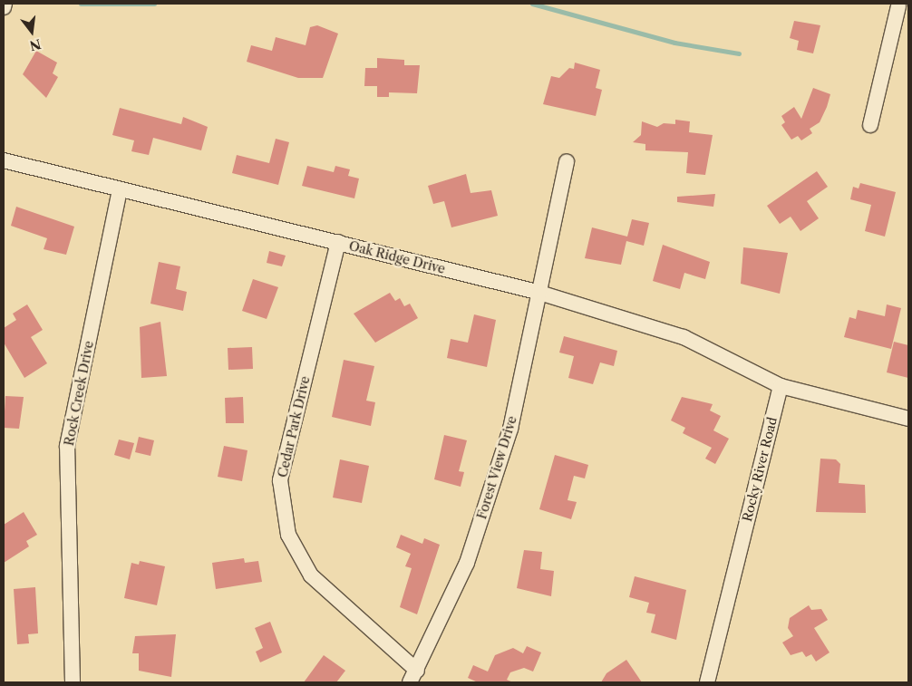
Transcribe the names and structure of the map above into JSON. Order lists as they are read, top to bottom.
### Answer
{
  "streets": {
    "street": [
      "Oak Ridge Drive",
      "Rock Creek Drive",
      "Cedar Park Drive",
      "Forest View Drive",
      "Rocky River Road"
    ]
  },
  "crossings": [
    ["Oak Ridge Drive", "Rock Creek Drive"],
    ["Oak Ridge Drive", "Cedar Park Drive"],
    ["Oak Ridge Drive", "Forest View Drive"],
    ["Oak Ridge Drive", "Rocky River Road"],
    ["Cedar Park Drive", "Forest View Drive"]
  ],
  "north": "bottom"
}
